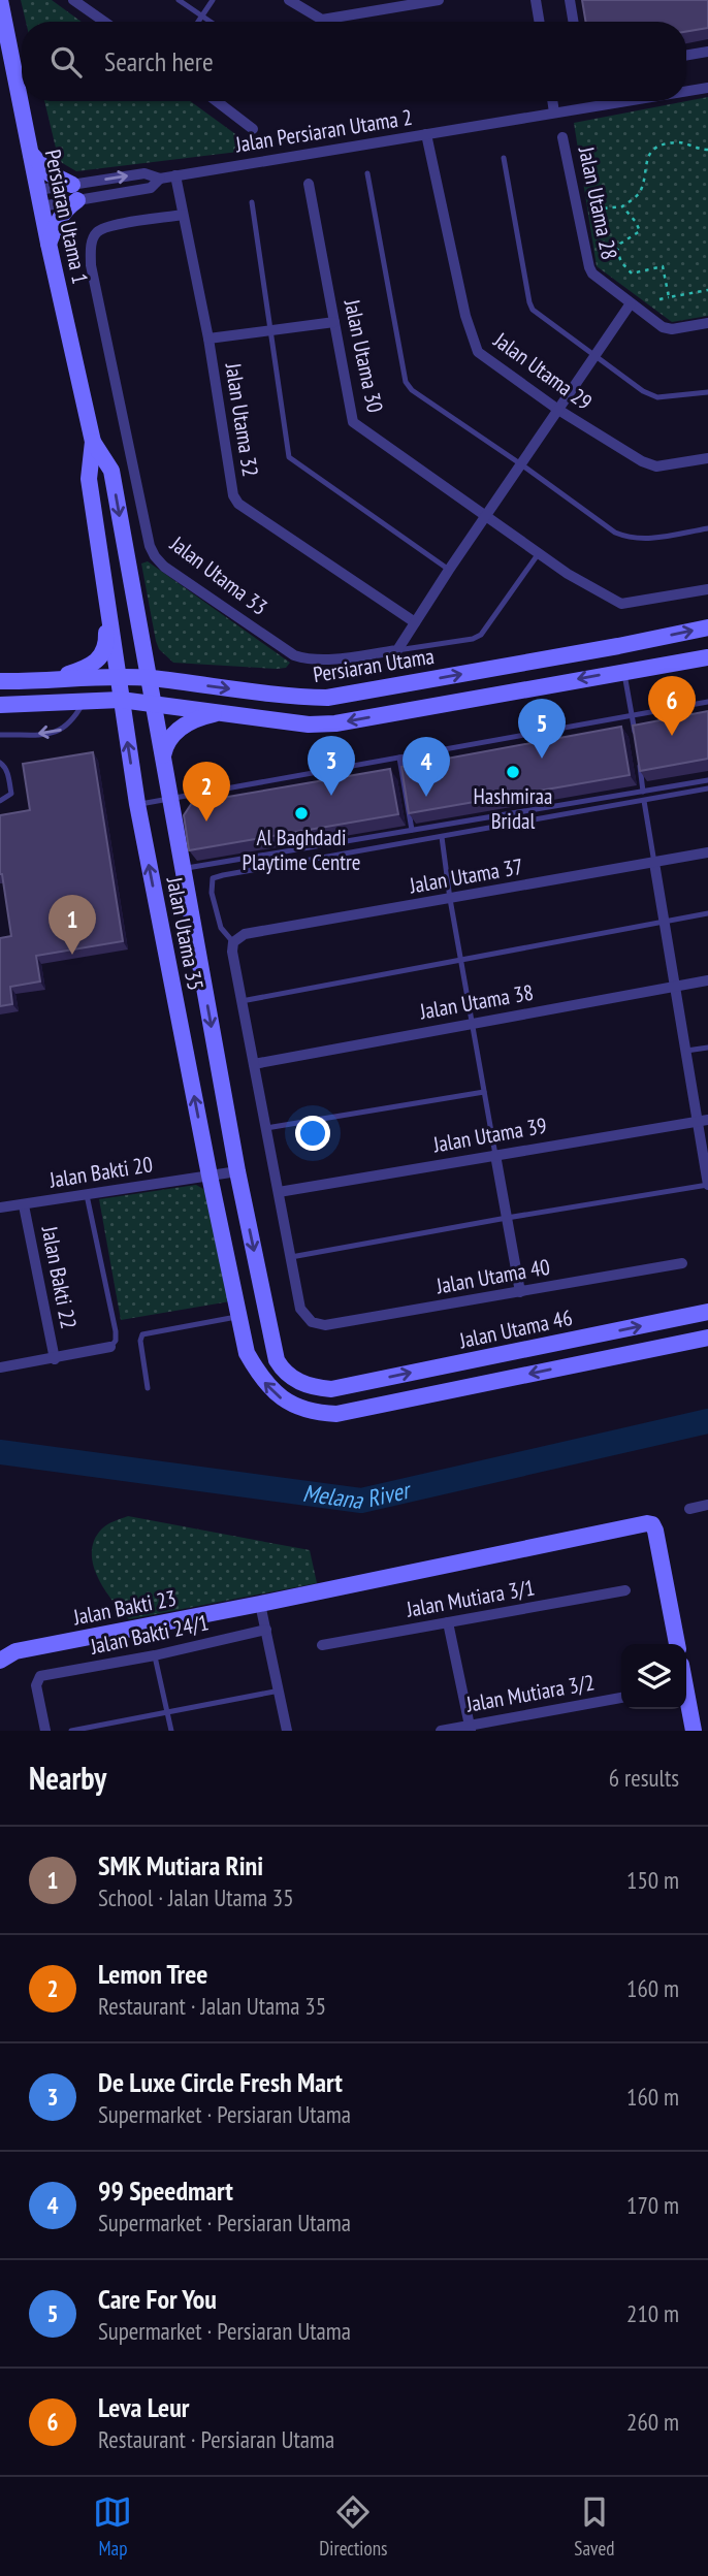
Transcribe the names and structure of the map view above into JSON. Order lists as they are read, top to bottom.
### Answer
{
  "streets": {
    "street": [
      "Jalan Persiaran Utama 2",
      "Jalan Utama 28",
      "Persiaran Utama 1",
      "Jalan Utama 30",
      "Jalan Utama 29",
      "Jalan Utama 32",
      "Jalan Utama 33",
      "Persiaran Utama",
      "Jalan Utama 37",
      "Jalan Utama 35",
      "Jalan Utama 38",
      "Jalan Utama 39",
      "Jalan Bakti 20",
      "Jalan Utama 40",
      "Jalan Bakti 22",
      "Jalan Utama 46",
      "Jalan Mutiara 3/1",
      "Jalan Bakti 23",
      "Jalan Bakti 24/1",
      "Jalan Mutiara 3/2"
    ]
  },
  "crossings": [
    ["Jalan Persiaran Utama 2", "Persiaran Utama 1"],
    ["Jalan Persiaran Utama 2", "Jalan Utama 29"],
    ["Jalan Persiaran Utama 2", "Jalan Utama 32"],
    ["Persiaran Utama 1", "Persiaran Utama"],
    ["Persiaran Utama 1", "Jalan Utama 35"],
    ["Jalan Utama 30", "Jalan Utama 33"],
    ["Jalan Utama 32", "Jalan Utama 33"],
    ["Jalan Utama 35", "Jalan Bakti 20"],
    ["Jalan Utama 35", "Jalan Utama 46"],
    ["Jalan Bakti 20", "Jalan Bakti 22"]
  ],
  "one_way": ["Jalan Utama 46"],
  "water": ["Melana River"],
  "places": ["Hashmiraa Bridal", "Al Baghdadi Playtime Centre"],
  "page": {
    "search": "Search here",
    "pins": [
      "6",
      "5",
      "3",
      "4",
      "2",
      "1"
    ],
    "heading": ["Nearby", "6 results"],
    "list": [
      {
        "mark": "1",
        "name": "SMK Mutiara Rini",
        "note": "School · Jalan Utama 35",
        "value": "150 m"
      },
      {
        "mark": "2",
        "name": "Lemon Tree",
        "note": "Restaurant · Jalan Utama 35",
        "value": "160 m"
      },
      {
        "mark": "3",
        "name": "De Luxe Circle Fresh Mart",
        "note": "Supermarket · Persiaran Utama",
        "value": "160 m"
      },
      {
        "mark": "4",
        "name": "99 Speedmart",
        "note": "Supermarket · Persiaran Utama",
        "value": "170 m"
      },
      {
        "mark": "5",
        "name": "Care For You",
        "note": "Supermarket · Persiaran Utama",
        "value": "210 m"
      },
      {
        "mark": "6",
        "name": "Leva Leur",
        "note": "Restaurant · Persiaran Utama",
        "value": "260 m"
      }
    ],
    "nav": ["Map", "Directions", "Saved"]
  }
}
